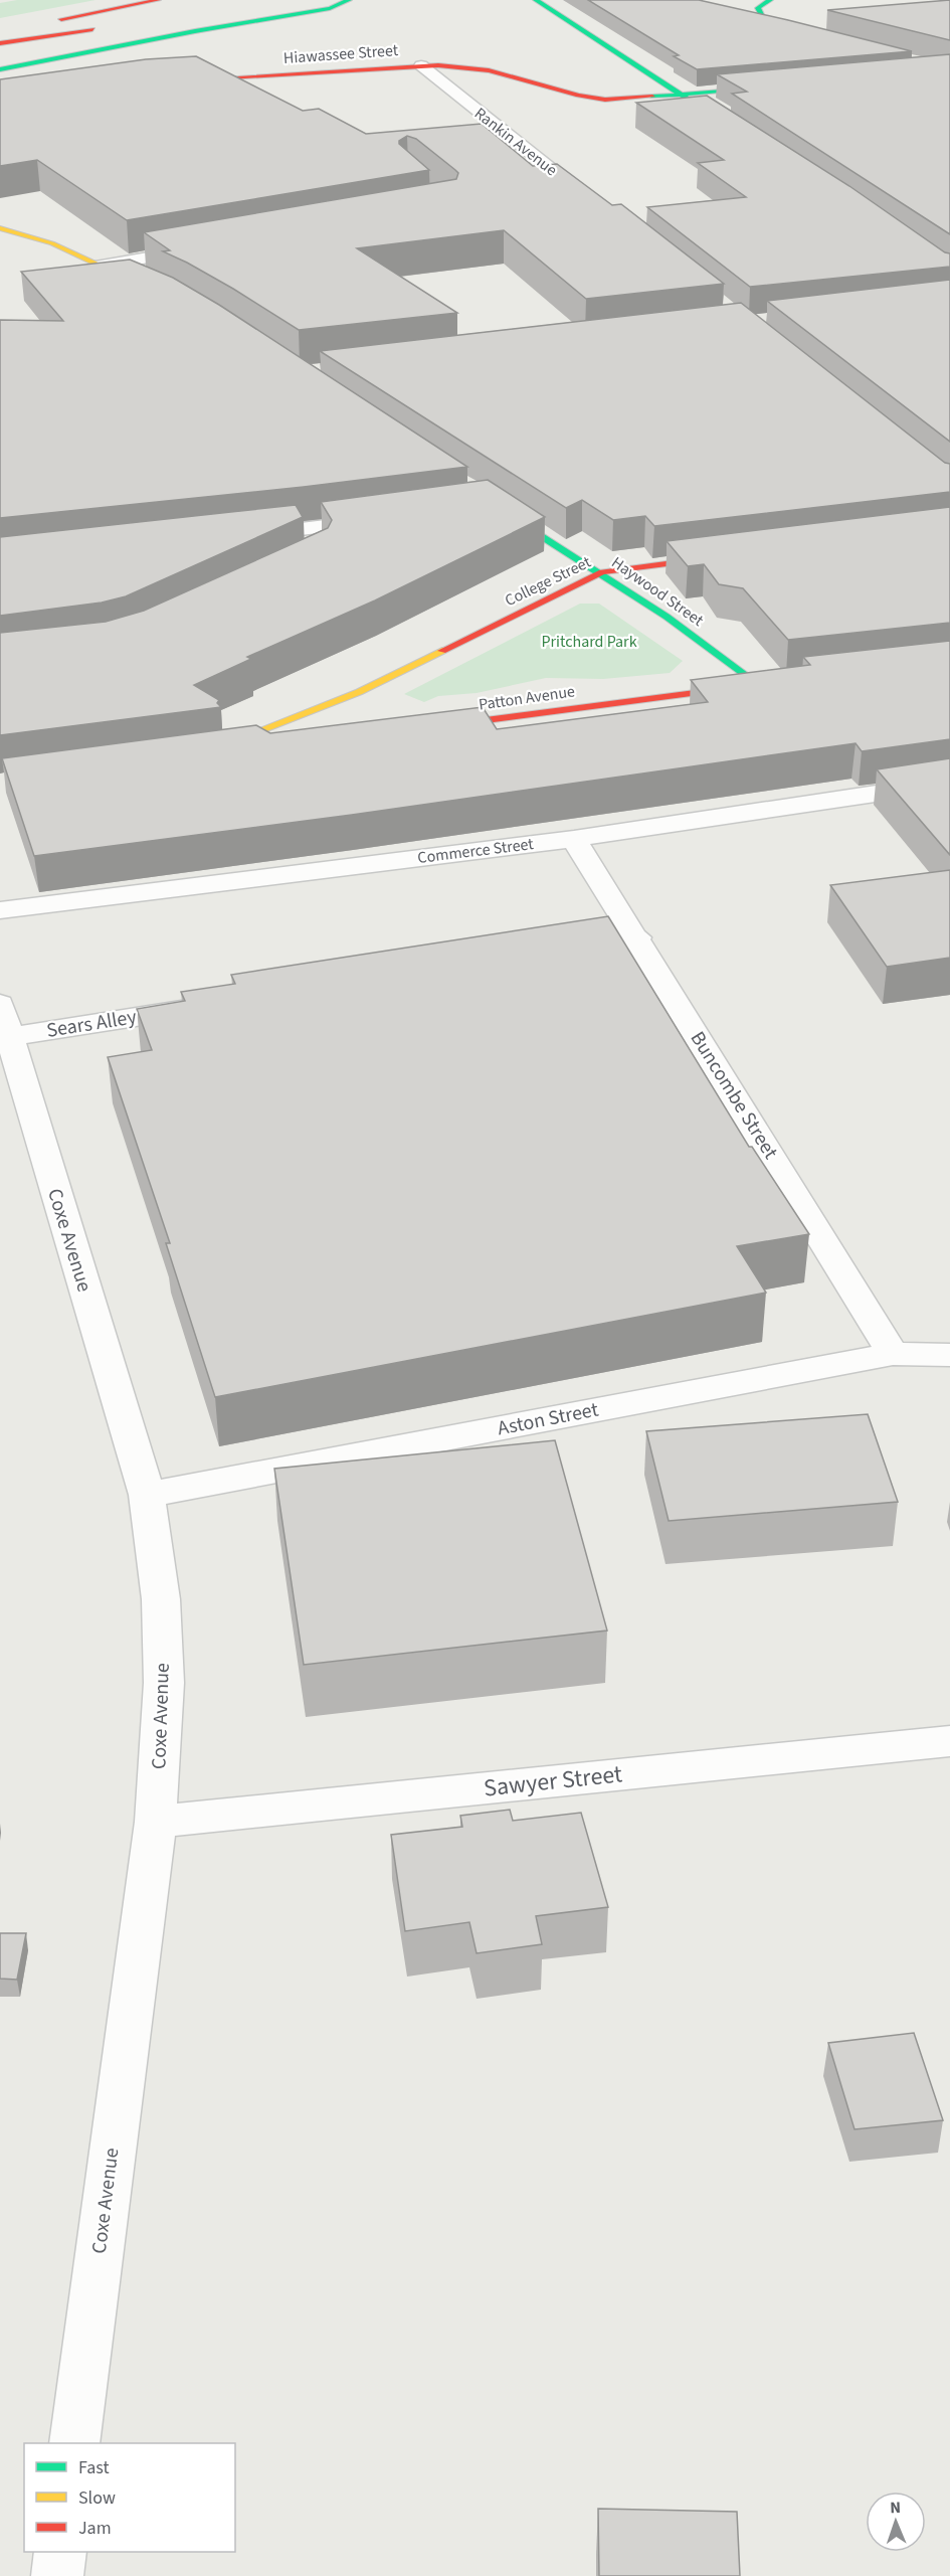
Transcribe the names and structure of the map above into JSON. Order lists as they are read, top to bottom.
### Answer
{
  "streets": {
    "main road": [
      "Hiawassee Street",
      "College Street",
      "Haywood Street",
      "Patton Avenue"
    ],
    "street": [
      "Rankin Avenue",
      "Commerce Street",
      "Sears Alley",
      "Buncombe Street",
      "Coxe Avenue",
      "Aston Street",
      "Sawyer Street"
    ]
  },
  "crossings": [
    ["Hiawassee Street", "Rankin Avenue"],
    ["College Street", "Haywood Street"],
    ["Haywood Street", "Patton Avenue"],
    ["Commerce Street", "Buncombe Street"],
    ["Sears Alley", "Coxe Avenue"],
    ["Buncombe Street", "Aston Street"],
    ["Coxe Avenue", "Aston Street"],
    ["Coxe Avenue", "Sawyer Street"]
  ],
  "parks": ["Pritchard Park"],
  "legend": ["Fast", "Slow", "Jam"],
  "north": "top"
}
